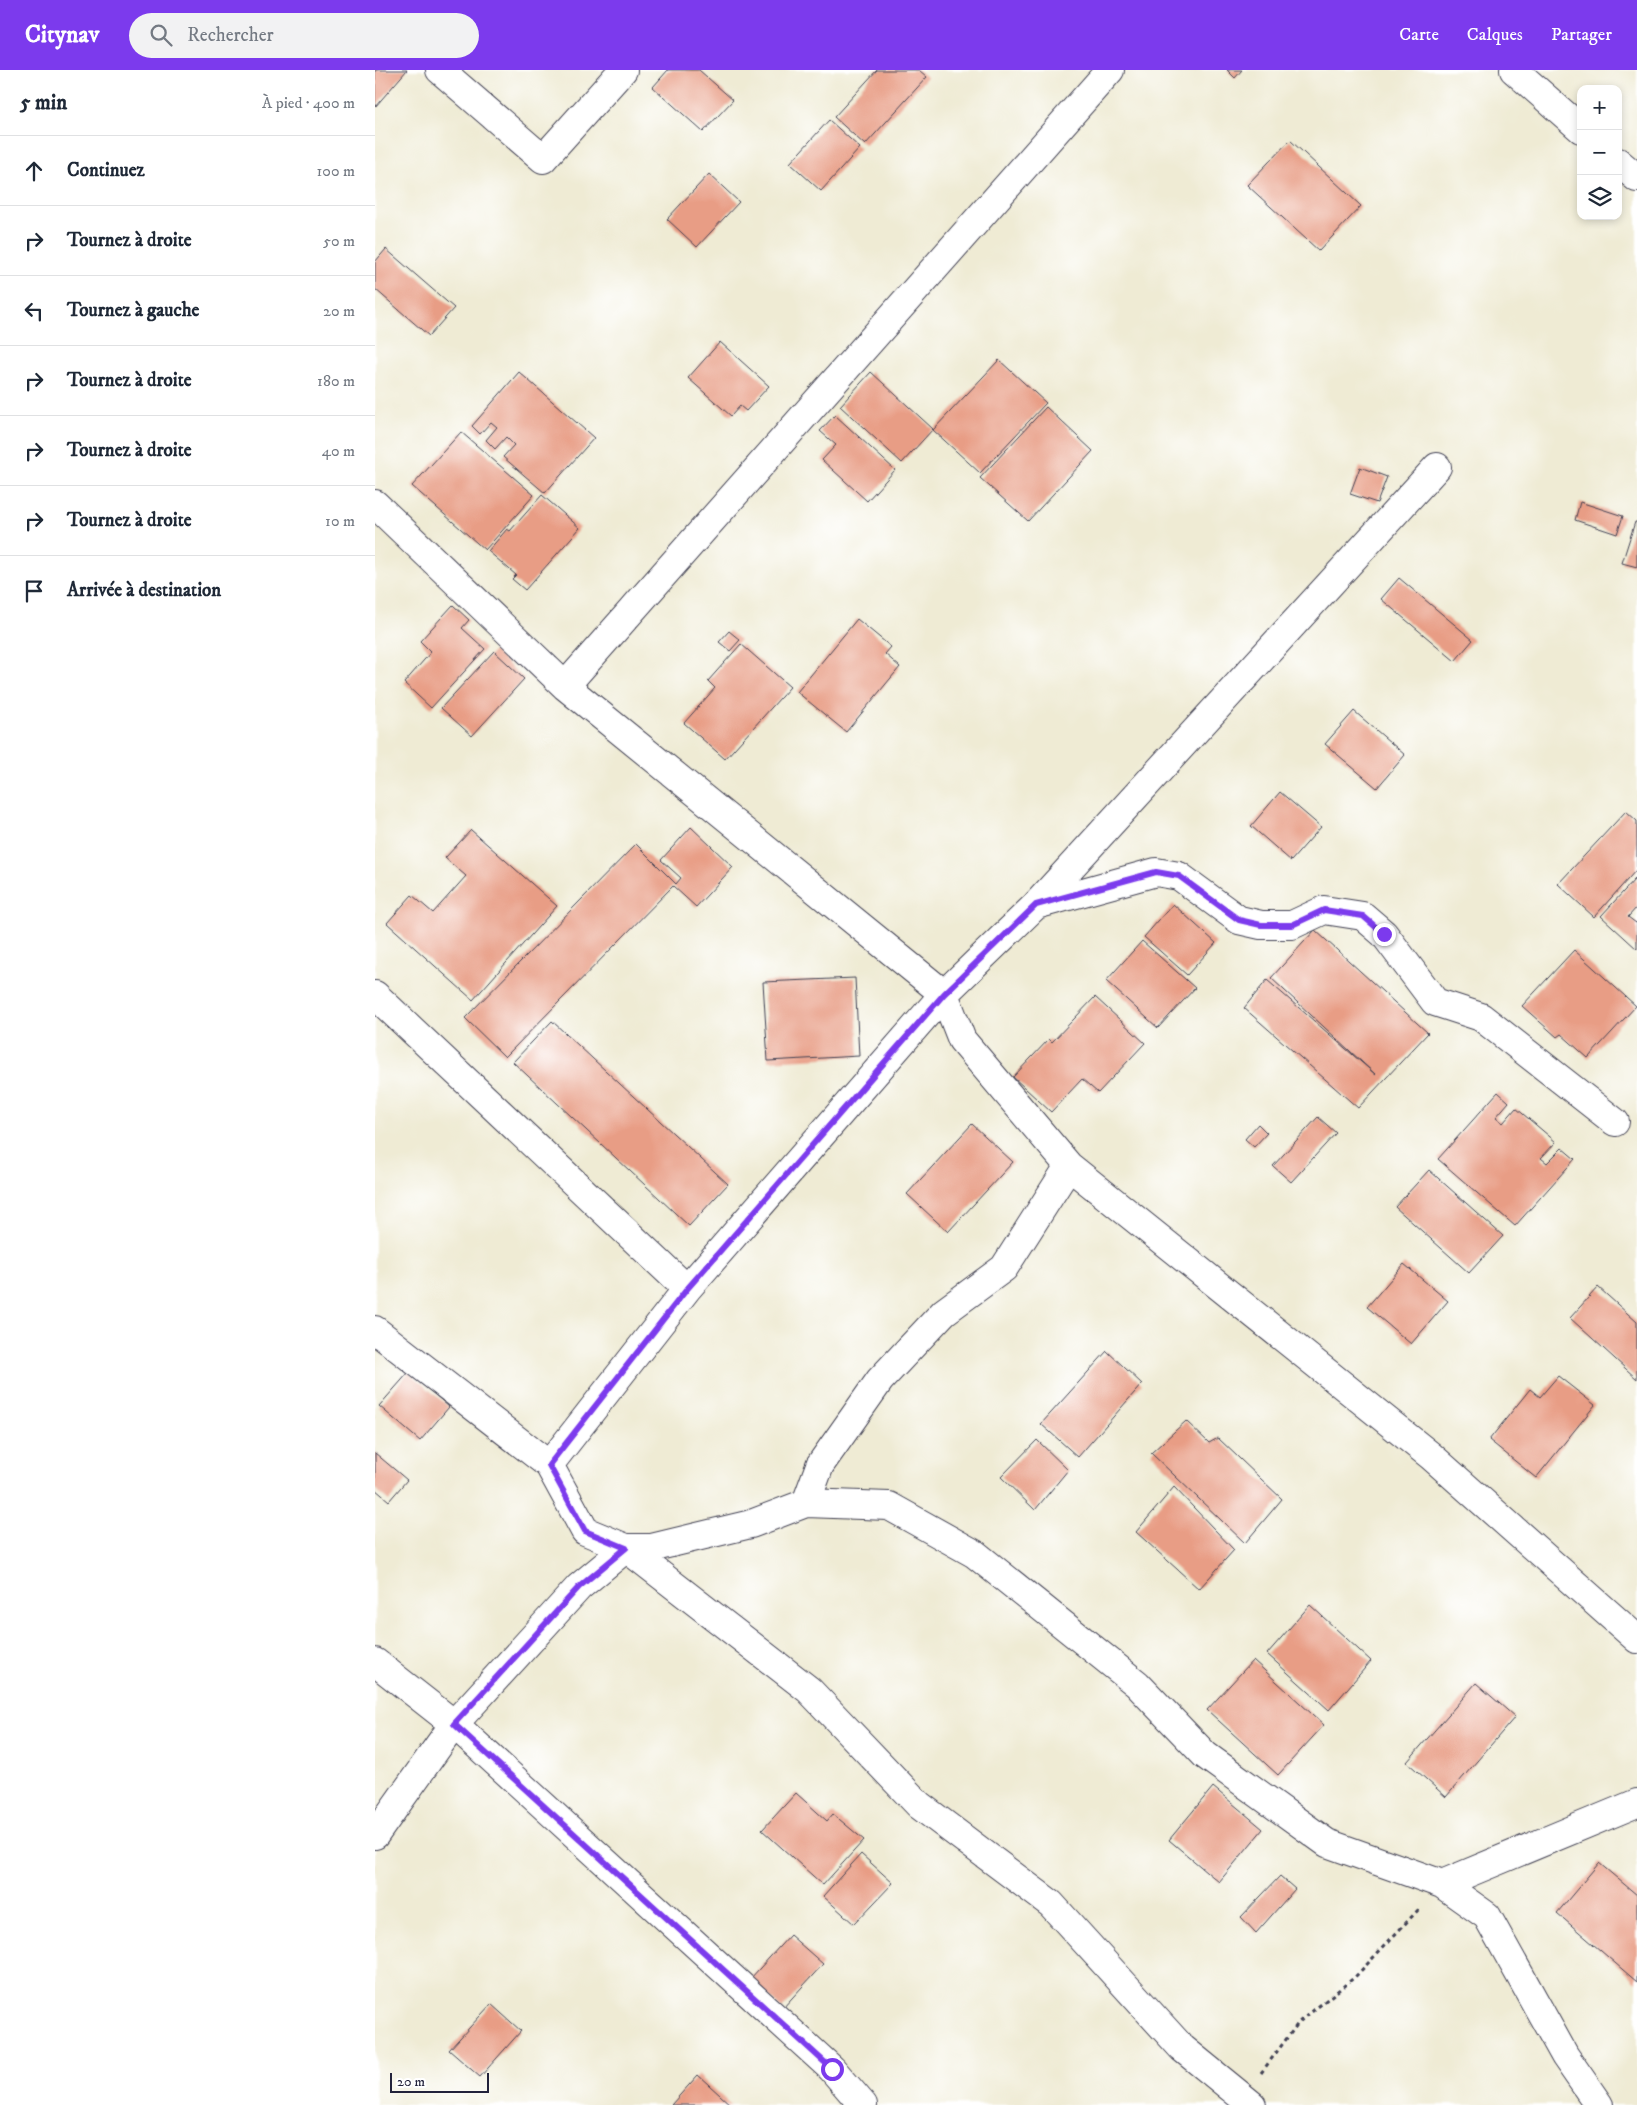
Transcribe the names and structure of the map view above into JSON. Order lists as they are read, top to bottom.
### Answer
{
  "scale_bar": "20 m",
  "page": {
    "header": "Citynav",
    "search": "Rechercher",
    "nav": ["Carte", "Calques", "Partager"],
    "heading": ["5 min", "À pied · 400 m"],
    "map_buttons": ["+", "−"],
    "list": [
      ["Continuez", "100 m"],
      ["Tournez à droite", "50 m"],
      ["Tournez à gauche", "20 m"],
      ["Tournez à droite", "180 m"],
      ["Tournez à droite", "40 m"],
      ["Tournez à droite", "10 m"],
      "Arrivée à destination"
    ],
    "scale": "20 m"
  }
}
